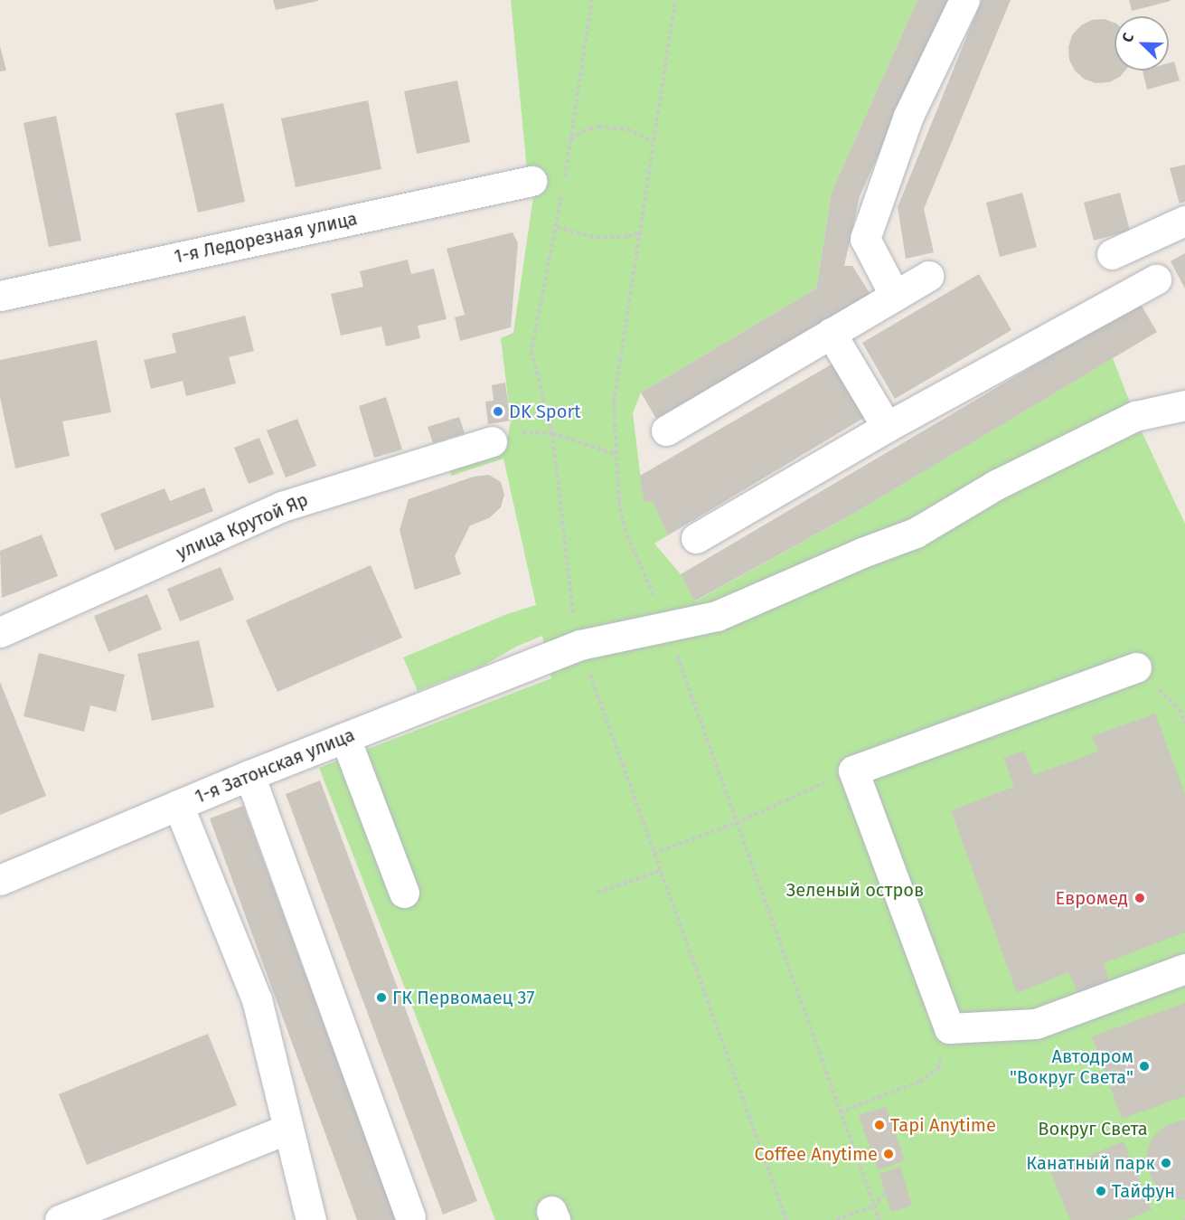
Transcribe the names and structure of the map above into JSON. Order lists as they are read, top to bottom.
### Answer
{
  "streets": {
    "street": ["1-я Ледорезная улица", "улица Крутой Яр", "1-я Затонская улица"]
  },
  "parks": ["Зеленый остров", "Вокруг Света"],
  "places": [
    "DK Sport",
    "Евромед",
    "ГК Первомаец 37",
    "Автодром \"Вокруг Света\"",
    "Tapi Anytime",
    "Coffee Anytime",
    "Канатный парк",
    "Тайфун"
  ],
  "north": "top left"
}
